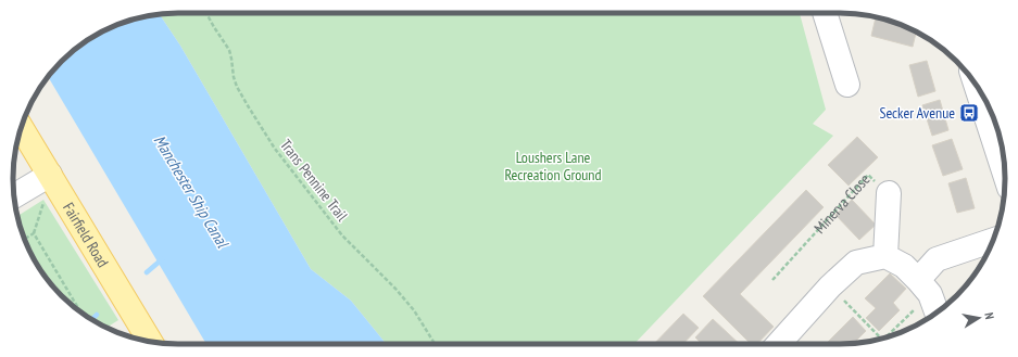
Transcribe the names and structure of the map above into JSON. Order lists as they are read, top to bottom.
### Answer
{
  "streets": {
    "main road": ["Fairfield Road"],
    "street": ["Minerva Close"],
    "path": ["Trans Pennine Trail"]
  },
  "water": ["Manchester Ship Canal"],
  "parks": ["Loushers Lane Recreation Ground"],
  "places": {
    "bus stop": ["Secker Avenue"]
  },
  "north": "right"
}
